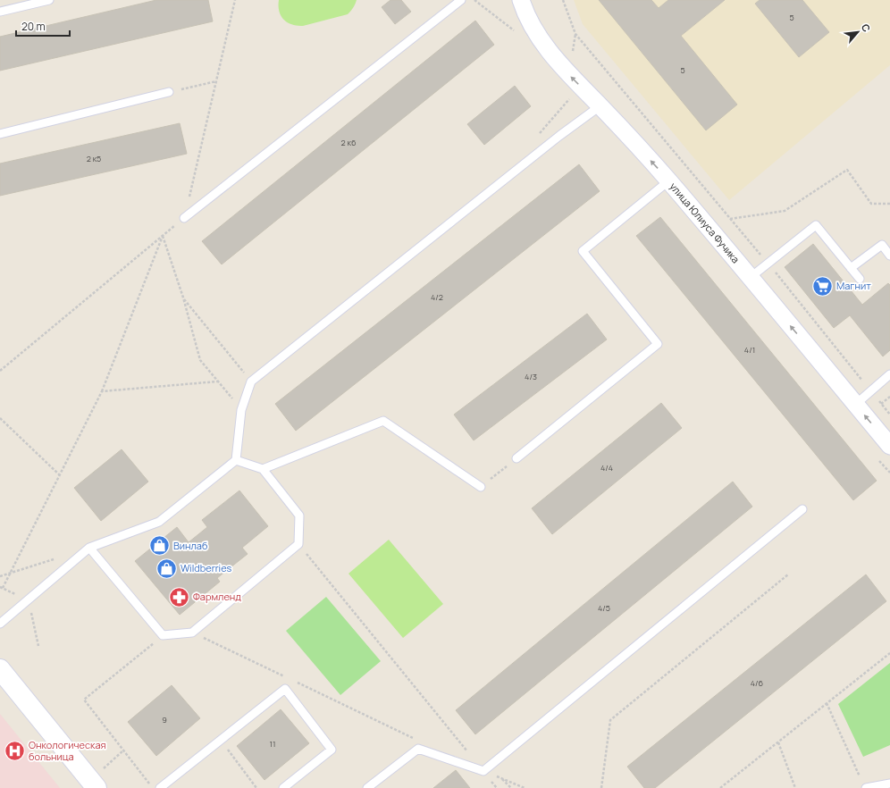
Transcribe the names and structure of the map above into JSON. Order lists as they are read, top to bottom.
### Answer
{
  "streets": {
    "street": ["улица Юлиуса Фучика"]
  },
  "one_way": ["улица Юлиуса Фучика"],
  "places": {
    "supermarket": ["Магнит"],
    "shop": ["Винлаб", "Wildberries"],
    "pharmacy": ["Фармленд"],
    "hospital": ["Онкологическая больница"]
  },
  "house_numbers": [
    "5",
    "5",
    "2 к6",
    "2 к5",
    "4/2",
    "4/1",
    "4/3",
    "4/4",
    "4/5",
    "4/6",
    "9",
    "11"
  ],
  "scale_bar": "20 m",
  "north": "top right"
}
